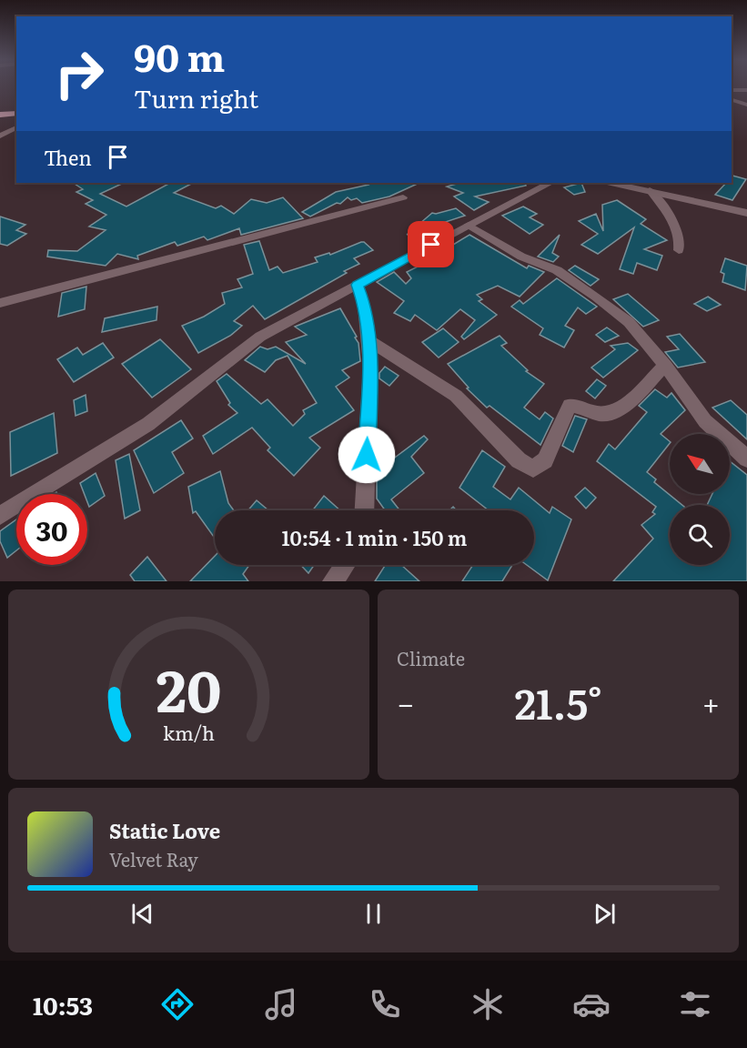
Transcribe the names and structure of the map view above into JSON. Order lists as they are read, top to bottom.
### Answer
{
  "north": "top left",
  "page": {
    "turn": ["90 m", "Turn right"],
    "then": "Then",
    "limit": "30",
    "trip": "10:54 · 1 min · 150 m",
    "tile": "Climate",
    "heat": ["−", "21.5°", "+"],
    "song": ["Static Love", "Velvet Ray"],
    "tabs": "10:53",
    "gauge": ["20", "km/h"]
  }
}
